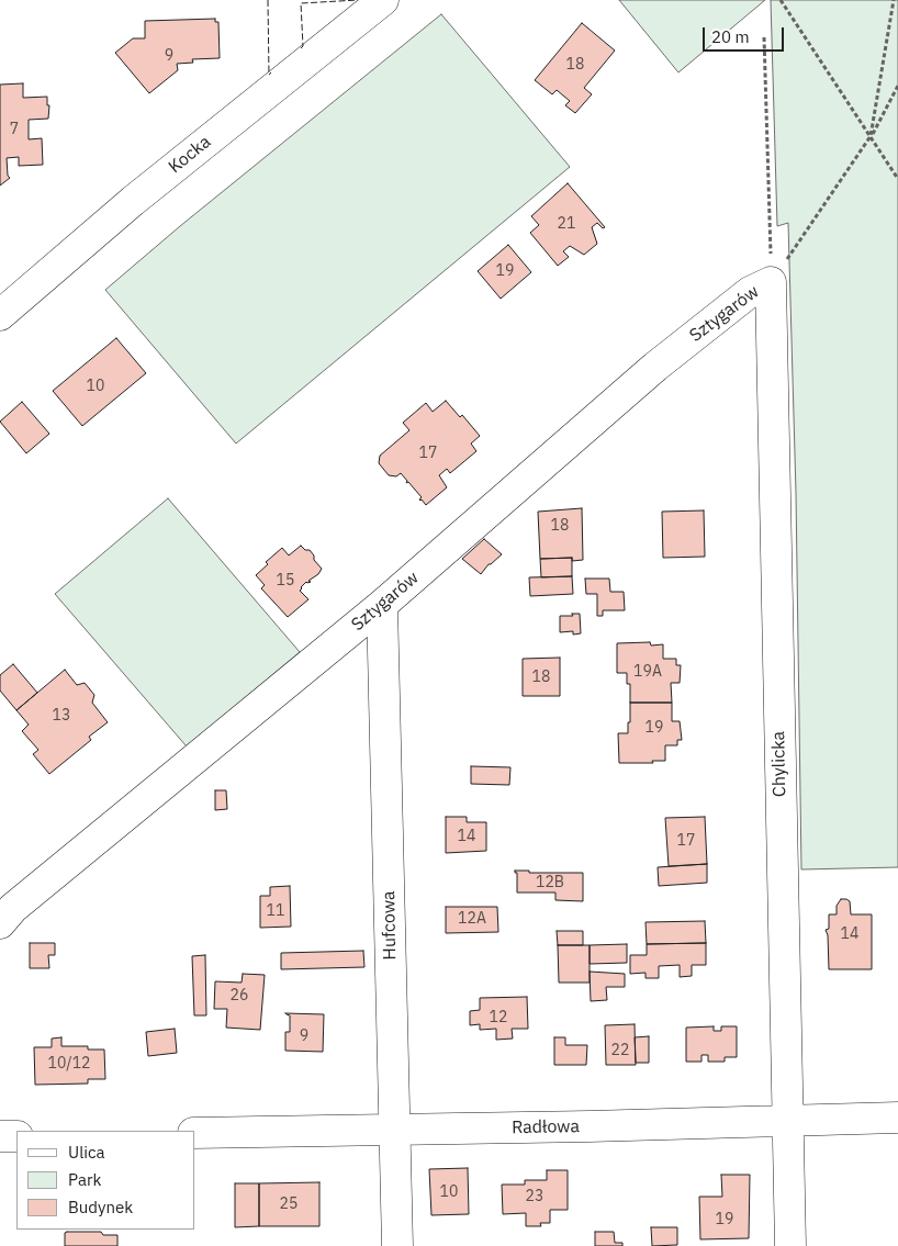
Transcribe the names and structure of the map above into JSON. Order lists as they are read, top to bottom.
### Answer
{
  "streets": {
    "street": [
      "Kocka",
      "Sztygarów",
      "Chylicka",
      "Hufcowa",
      "Radłowa"
    ]
  },
  "crossings": [
    ["Sztygarów", "Chylicka"],
    ["Sztygarów", "Hufcowa"],
    ["Chylicka", "Radłowa"],
    ["Hufcowa", "Radłowa"]
  ],
  "house_numbers": [
    "9",
    "18",
    "7",
    "21",
    "19",
    "10",
    "17",
    "18",
    "15",
    "19A",
    "18",
    "13",
    "19",
    "14",
    "17",
    "12B",
    "11",
    "12A",
    "14",
    "26",
    "12",
    "9",
    "22",
    "10/12",
    "10",
    "23",
    "25",
    "19"
  ],
  "legend": ["Ulica", "Park", "Budynek"],
  "scale_bar": "20 m"
}
